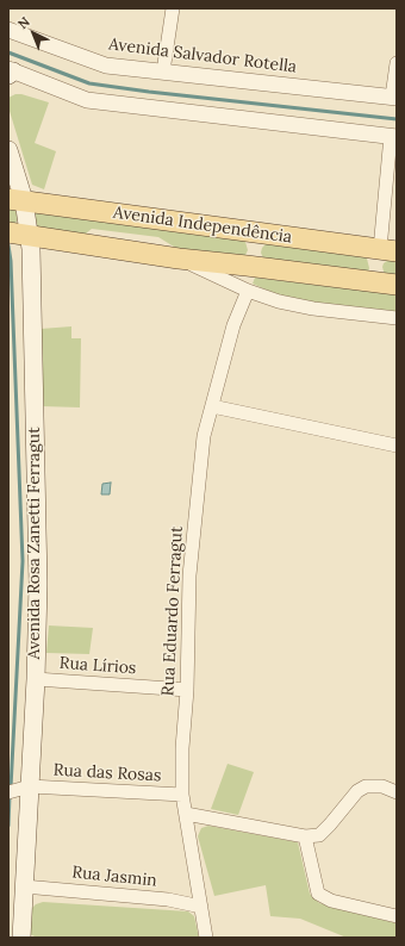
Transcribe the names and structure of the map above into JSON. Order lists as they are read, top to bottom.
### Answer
{
  "streets": {
    "main road": ["Avenida Independência", "Avenida Rosa Zanetti Ferragut"],
    "street": [
      "Avenida Salvador Rotella",
      "Rua Eduardo Ferragut",
      "Rua Lírios",
      "Rua das Rosas",
      "Rua Jasmin"
    ]
  },
  "crossings": [
    ["Avenida Independência", "Avenida Rosa Zanetti Ferragut"],
    ["Avenida Rosa Zanetti Ferragut", "Rua Lírios"],
    ["Avenida Rosa Zanetti Ferragut", "Rua das Rosas"],
    ["Avenida Rosa Zanetti Ferragut", "Rua Jasmin"],
    ["Rua Eduardo Ferragut", "Rua Lírios"],
    ["Rua Eduardo Ferragut", "Rua das Rosas"],
    ["Rua Eduardo Ferragut", "Rua Jasmin"]
  ],
  "north": "top left"
}
